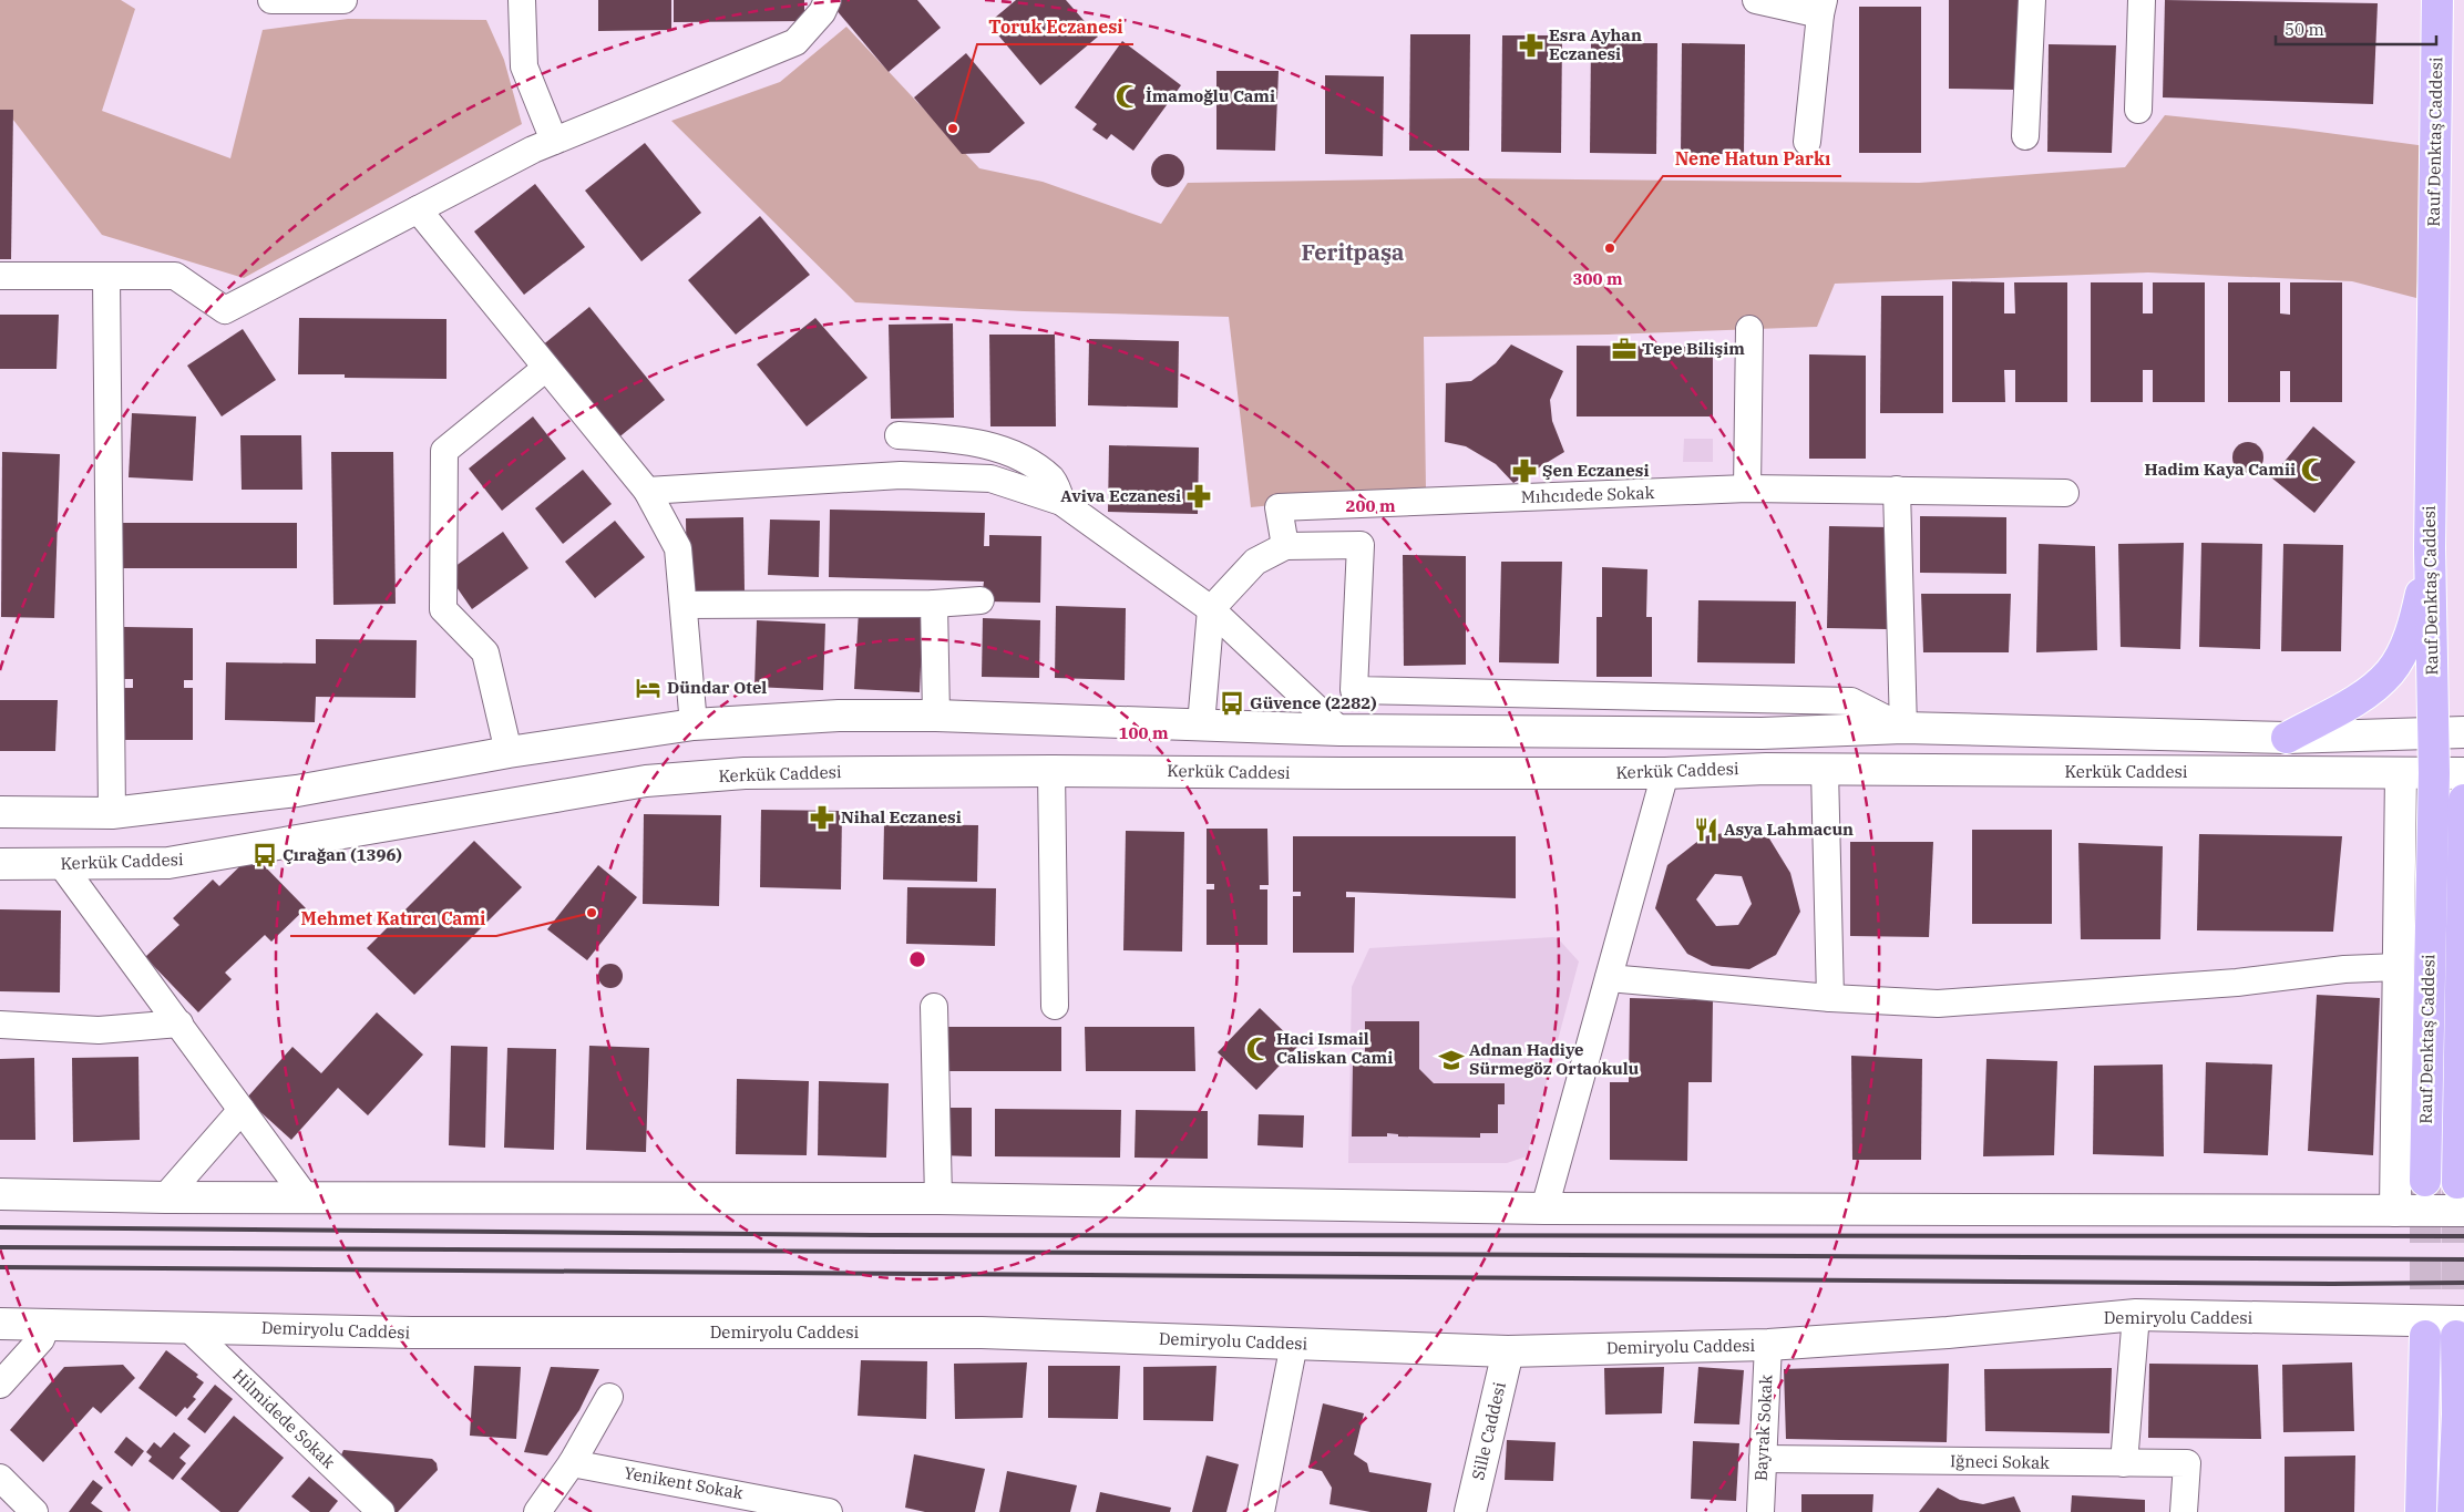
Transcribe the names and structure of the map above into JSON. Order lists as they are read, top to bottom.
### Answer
{
  "streets": {
    "main road": ["Rauf Denktaş Caddesi"],
    "street": [
      "Mıhcıdede Sokak",
      "Kerkük Caddesi",
      "Demiryolu Caddesi",
      "Hilmidede Sokak",
      "Bayrak Sokak",
      "Sille Caddesi",
      "Iğneci Sokak",
      "Yenikent Sokak"
    ]
  },
  "crossings": [
    ["Rauf Denktaş Caddesi", "Kerkük Caddesi"],
    ["Demiryolu Caddesi", "Hilmidede Sokak"],
    ["Demiryolu Caddesi", "Bayrak Sokak"],
    ["Demiryolu Caddesi", "Sille Caddesi"],
    ["Bayrak Sokak", "Iğneci Sokak"]
  ],
  "districts": ["Feritpaşa"],
  "places": {
    "pharmacy": [
      "Esra Ayhan Eczanesi",
      "Şen Eczanesi",
      "Aviva Eczanesi",
      "Nihal Eczanesi"
    ],
    "mosque": ["İmamoğlu Cami", "Hadim Kaya Camii", "Haci Ismail Caliskan Cami"],
    "other": ["Toruk Eczanesi", "Nene Hatun Parkı", "Mehmet Katırcı Cami"],
    "office": ["Tepe Bilişim"],
    "hotel": ["Dündar Otel"],
    "bus stop": ["Güvence (2282)", "Çırağan (1396)"],
    "restaurant": ["Asya Lahmacun"],
    "school or university": ["Adnan Hadiye Sürmegöz Ortaokulu"]
  },
  "scale_bar": "50 m",
  "rings": ["300 m", "200 m", "100 m"]
}
